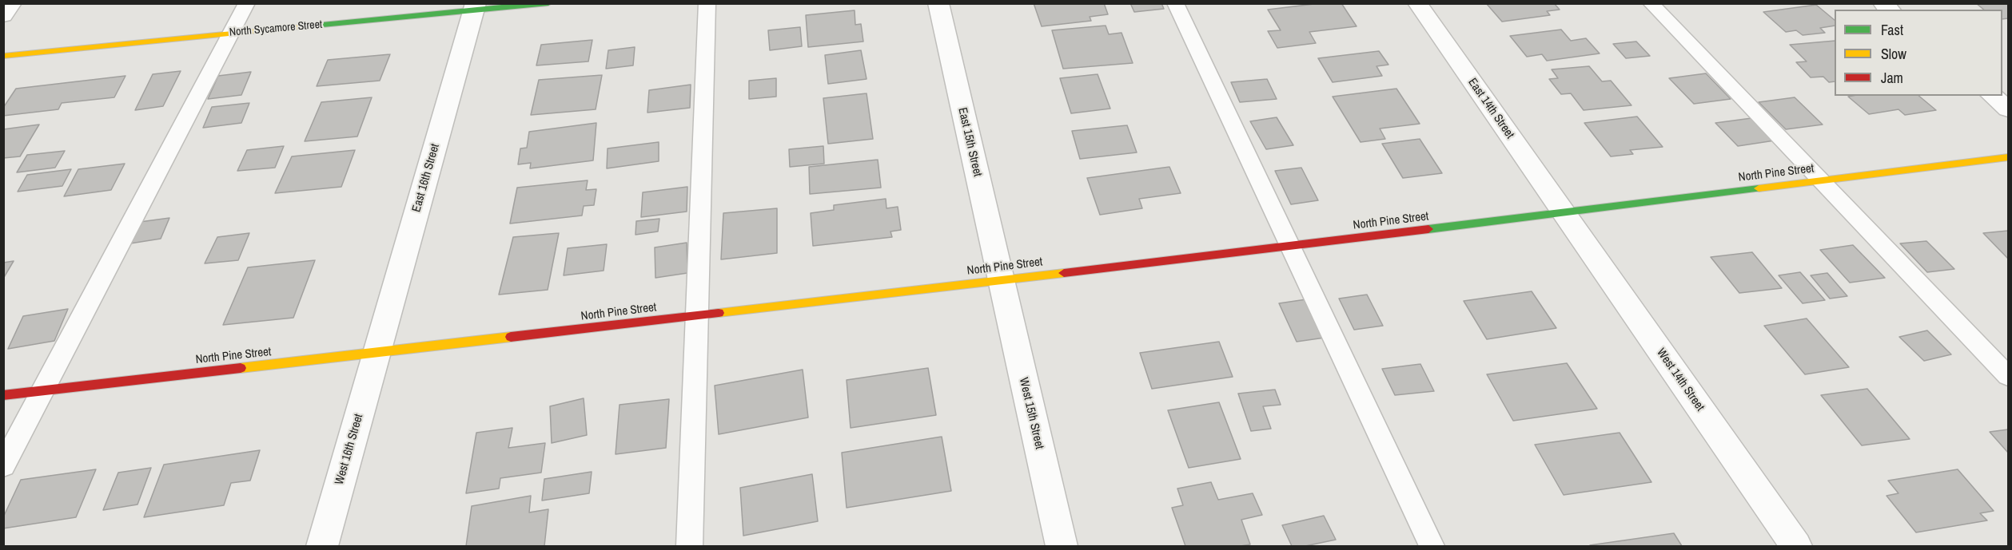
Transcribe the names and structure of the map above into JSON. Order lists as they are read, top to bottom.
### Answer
{
  "streets": {
    "street": [
      "North Sycamore Street",
      "East 14th Street",
      "East 15th Street",
      "North Pine Street",
      "East 16th Street",
      "West 14th Street",
      "West 15th Street",
      "West 16th Street"
    ]
  },
  "crossings": [
    ["North Sycamore Street", "East 16th Street"],
    ["East 14th Street", "North Pine Street"],
    ["East 14th Street", "West 14th Street"],
    ["East 15th Street", "North Pine Street"],
    ["East 15th Street", "West 15th Street"],
    ["North Pine Street", "East 16th Street"],
    ["North Pine Street", "West 14th Street"],
    ["North Pine Street", "West 15th Street"],
    ["North Pine Street", "West 16th Street"],
    ["East 16th Street", "West 16th Street"]
  ],
  "legend": ["Fast", "Slow", "Jam"]
}
